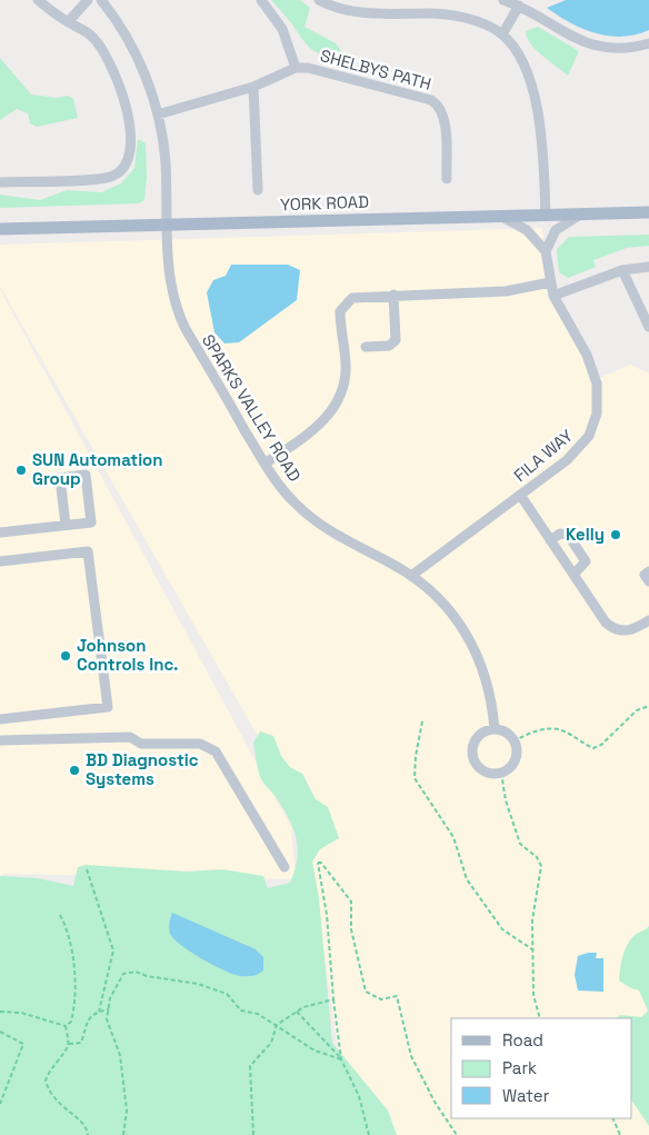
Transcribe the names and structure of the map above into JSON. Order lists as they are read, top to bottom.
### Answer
{
  "streets": {
    "main road": ["YORK ROAD"],
    "street": ["SHELBYS PATH", "SPARKS VALLEY ROAD", "FILA WAY"]
  },
  "crossings": [
    ["YORK ROAD", "SPARKS VALLEY ROAD"],
    ["SPARKS VALLEY ROAD", "FILA WAY"]
  ],
  "places": [
    "SUN Automation Group",
    "Kelly",
    "Johnson Controls Inc.",
    "BD Diagnostic Systems"
  ],
  "legend": ["Road", "Park", "Water"]
}
